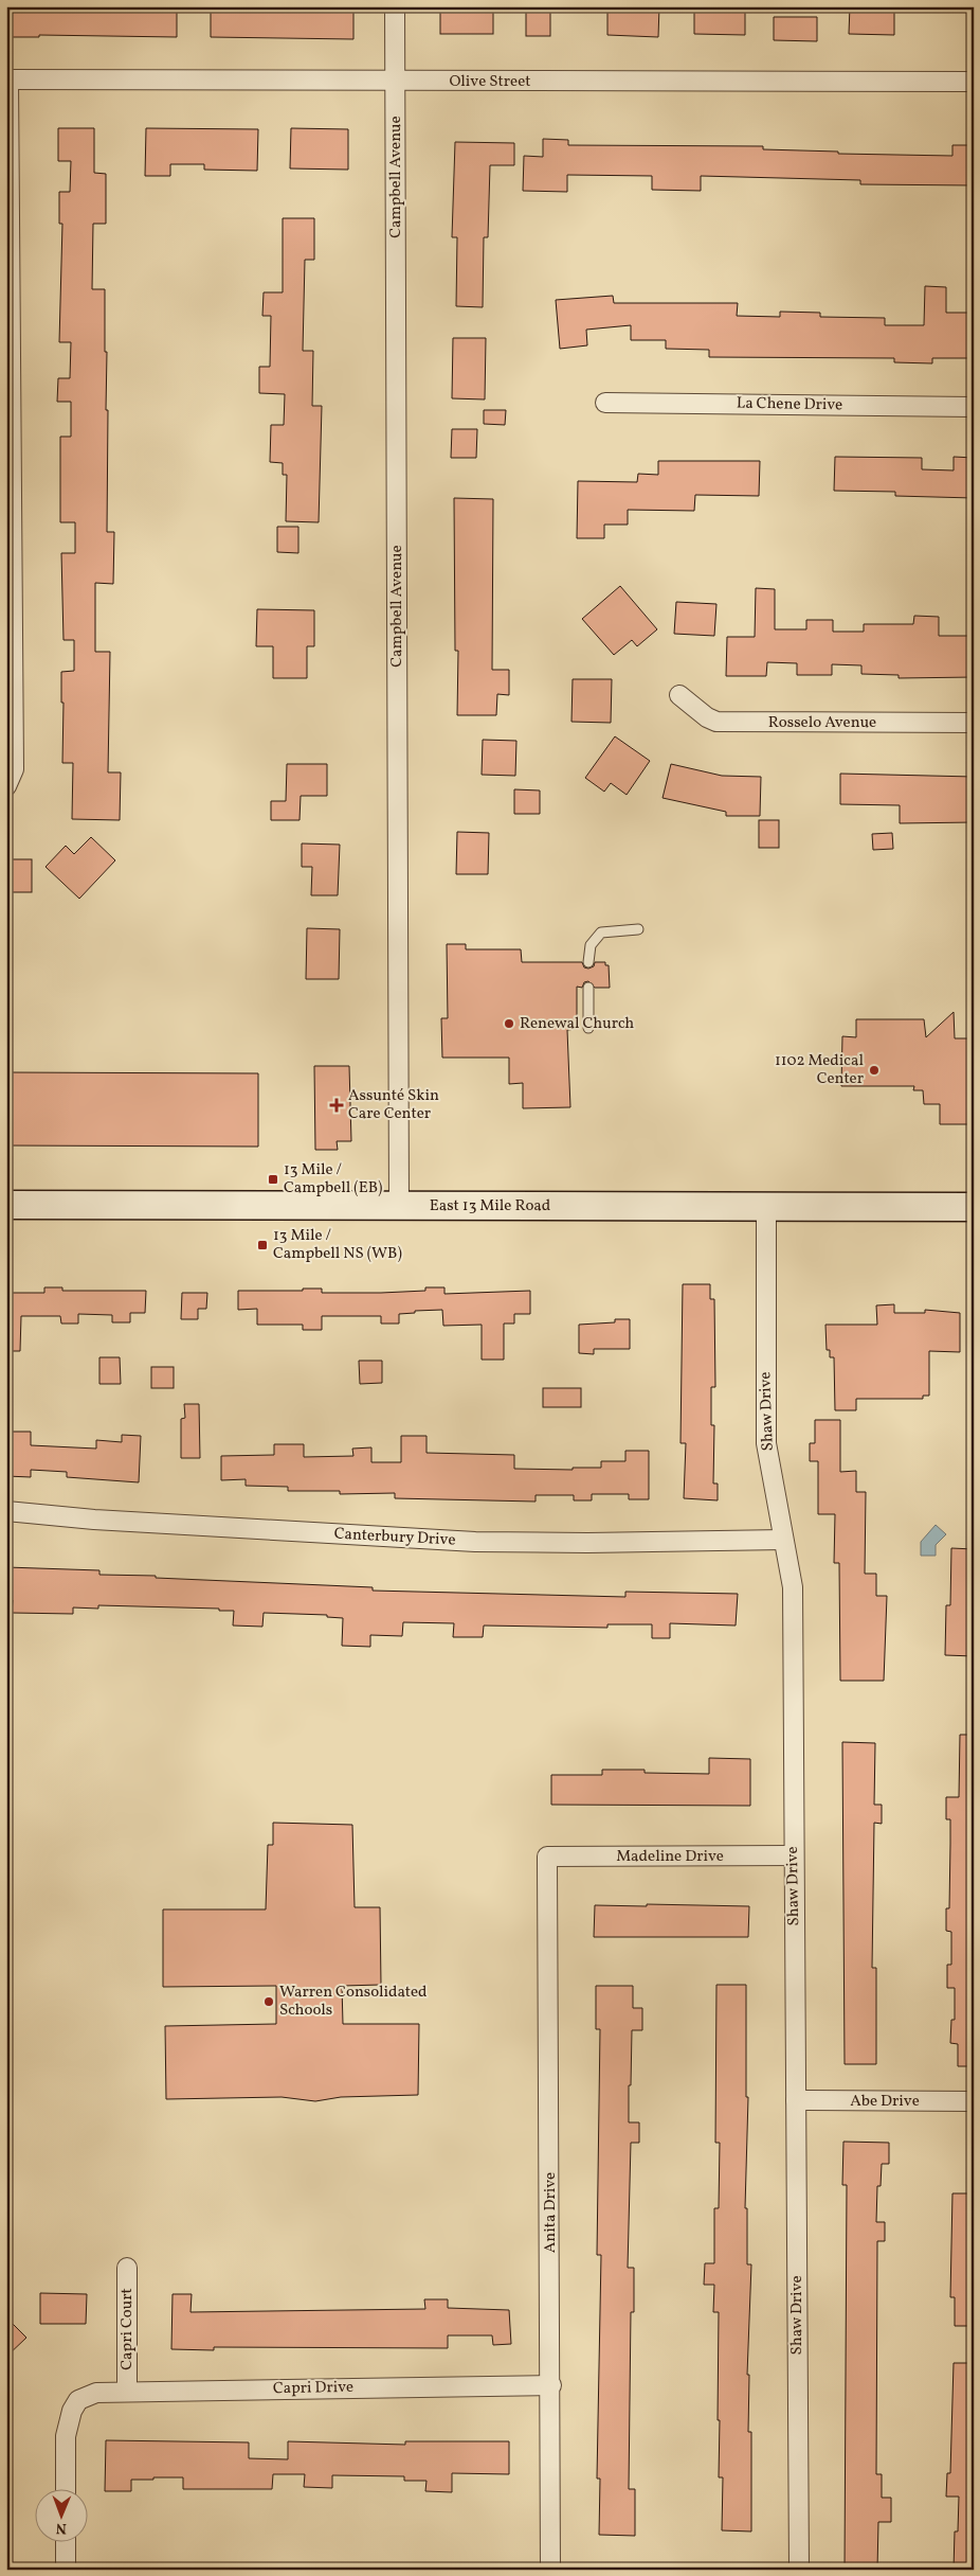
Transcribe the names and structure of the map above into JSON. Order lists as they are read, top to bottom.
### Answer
{
  "streets": {
    "main road": ["East 13 Mile Road"],
    "street": [
      "Olive Street",
      "Campbell Avenue",
      "La Chene Drive",
      "Rosselo Avenue",
      "Shaw Drive",
      "Canterbury Drive",
      "Madeline Drive",
      "Abe Drive",
      "Anita Drive",
      "Capri Court",
      "Capri Drive"
    ]
  },
  "crossings": [
    ["Olive Street", "Campbell Avenue"],
    ["Campbell Avenue", "East 13 Mile Road"],
    ["East 13 Mile Road", "Shaw Drive"],
    ["Shaw Drive", "Canterbury Drive"],
    ["Shaw Drive", "Madeline Drive"],
    ["Shaw Drive", "Abe Drive"],
    ["Madeline Drive", "Anita Drive"],
    ["Anita Drive", "Capri Drive"],
    ["Capri Court", "Capri Drive"]
  ],
  "places": {
    "other": ["Renewal Church", "1102 Medical Center", "Warren Consolidated Schools"],
    "health": ["Assunté Skin Care Center"],
    "transit": ["13 Mile / Campbell (EB)", "13 Mile / Campbell NS (WB)"]
  },
  "north": "bottom"
}
